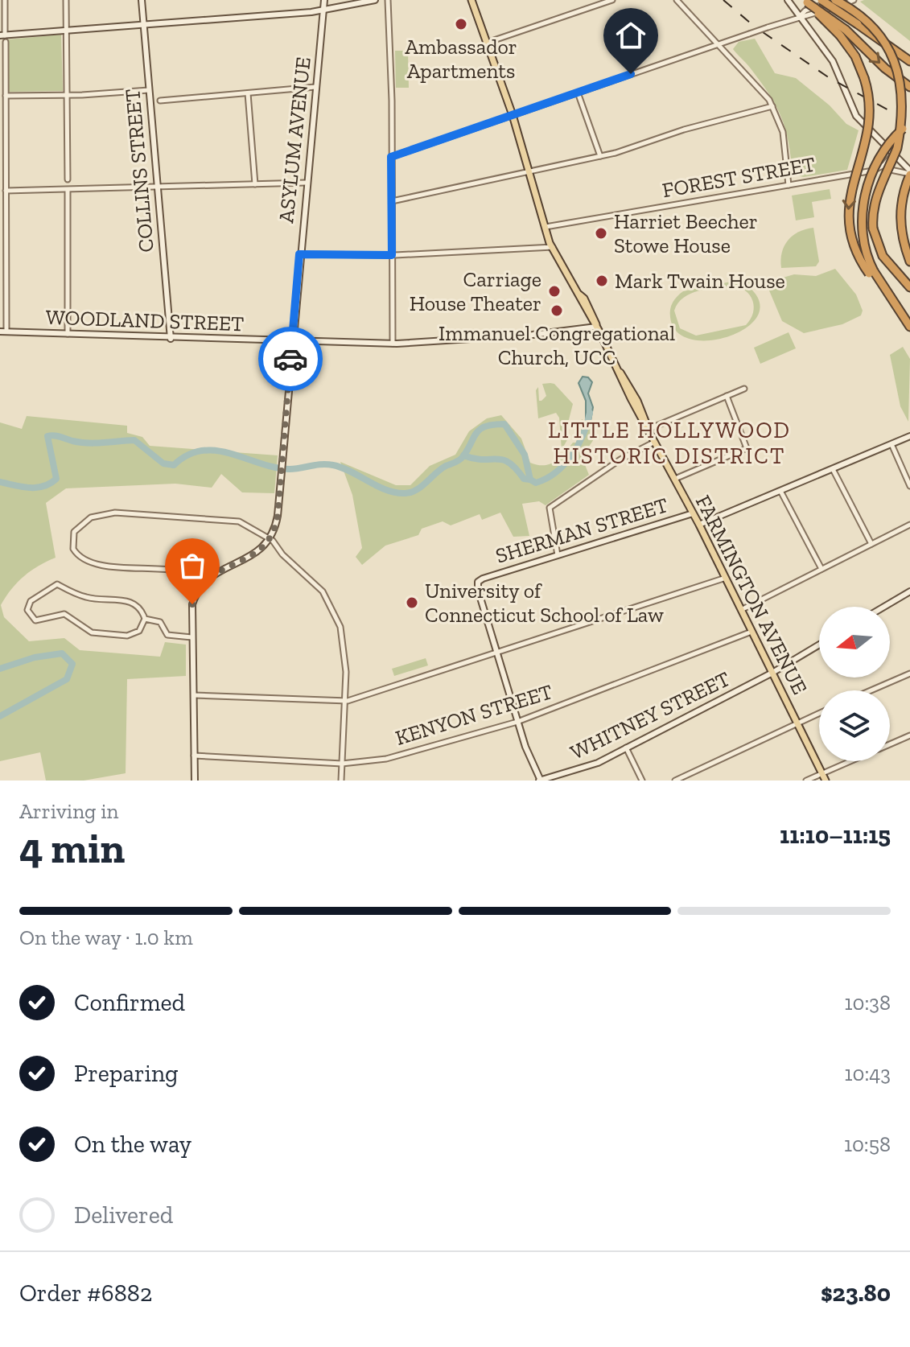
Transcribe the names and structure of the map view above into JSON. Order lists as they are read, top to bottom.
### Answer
{
  "streets": {
    "main road": [
      "ASYLUM AVENUE",
      "COLLINS STREET",
      "WOODLAND STREET",
      "SHERMAN STREET",
      "FARMINGTON AVENUE",
      "WHITNEY STREET"
    ],
    "street": ["FOREST STREET", "KENYON STREET"]
  },
  "crossings": [
    ["ASYLUM AVENUE", "WOODLAND STREET"],
    ["COLLINS STREET", "WOODLAND STREET"],
    ["FOREST STREET", "FARMINGTON AVENUE"],
    ["WOODLAND STREET", "FARMINGTON AVENUE"],
    ["SHERMAN STREET", "FARMINGTON AVENUE"],
    ["FARMINGTON AVENUE", "KENYON STREET"],
    ["FARMINGTON AVENUE", "WHITNEY STREET"]
  ],
  "districts": ["LITTLE HOLLYWOOD HISTORIC DISTRICT"],
  "places": [
    "Ambassador Apartments",
    "Harriet Beecher Stowe House",
    "Mark Twain House",
    "Carriage House Theater",
    "Immanuel Congregational Church, UCC",
    "University of Connecticut School of Law"
  ],
  "north": "left",
  "page": {
    "heading": ["4 min", "Arriving in", "11:10–11:15"],
    "panel": ["Order #6882", "$23.80"],
    "bar": "On the way · 1.0 km",
    "list": [
      ["Confirmed", "10:38"],
      ["Preparing", "10:43"],
      ["On the way", "10:58"],
      "Delivered"
    ]
  }
}
